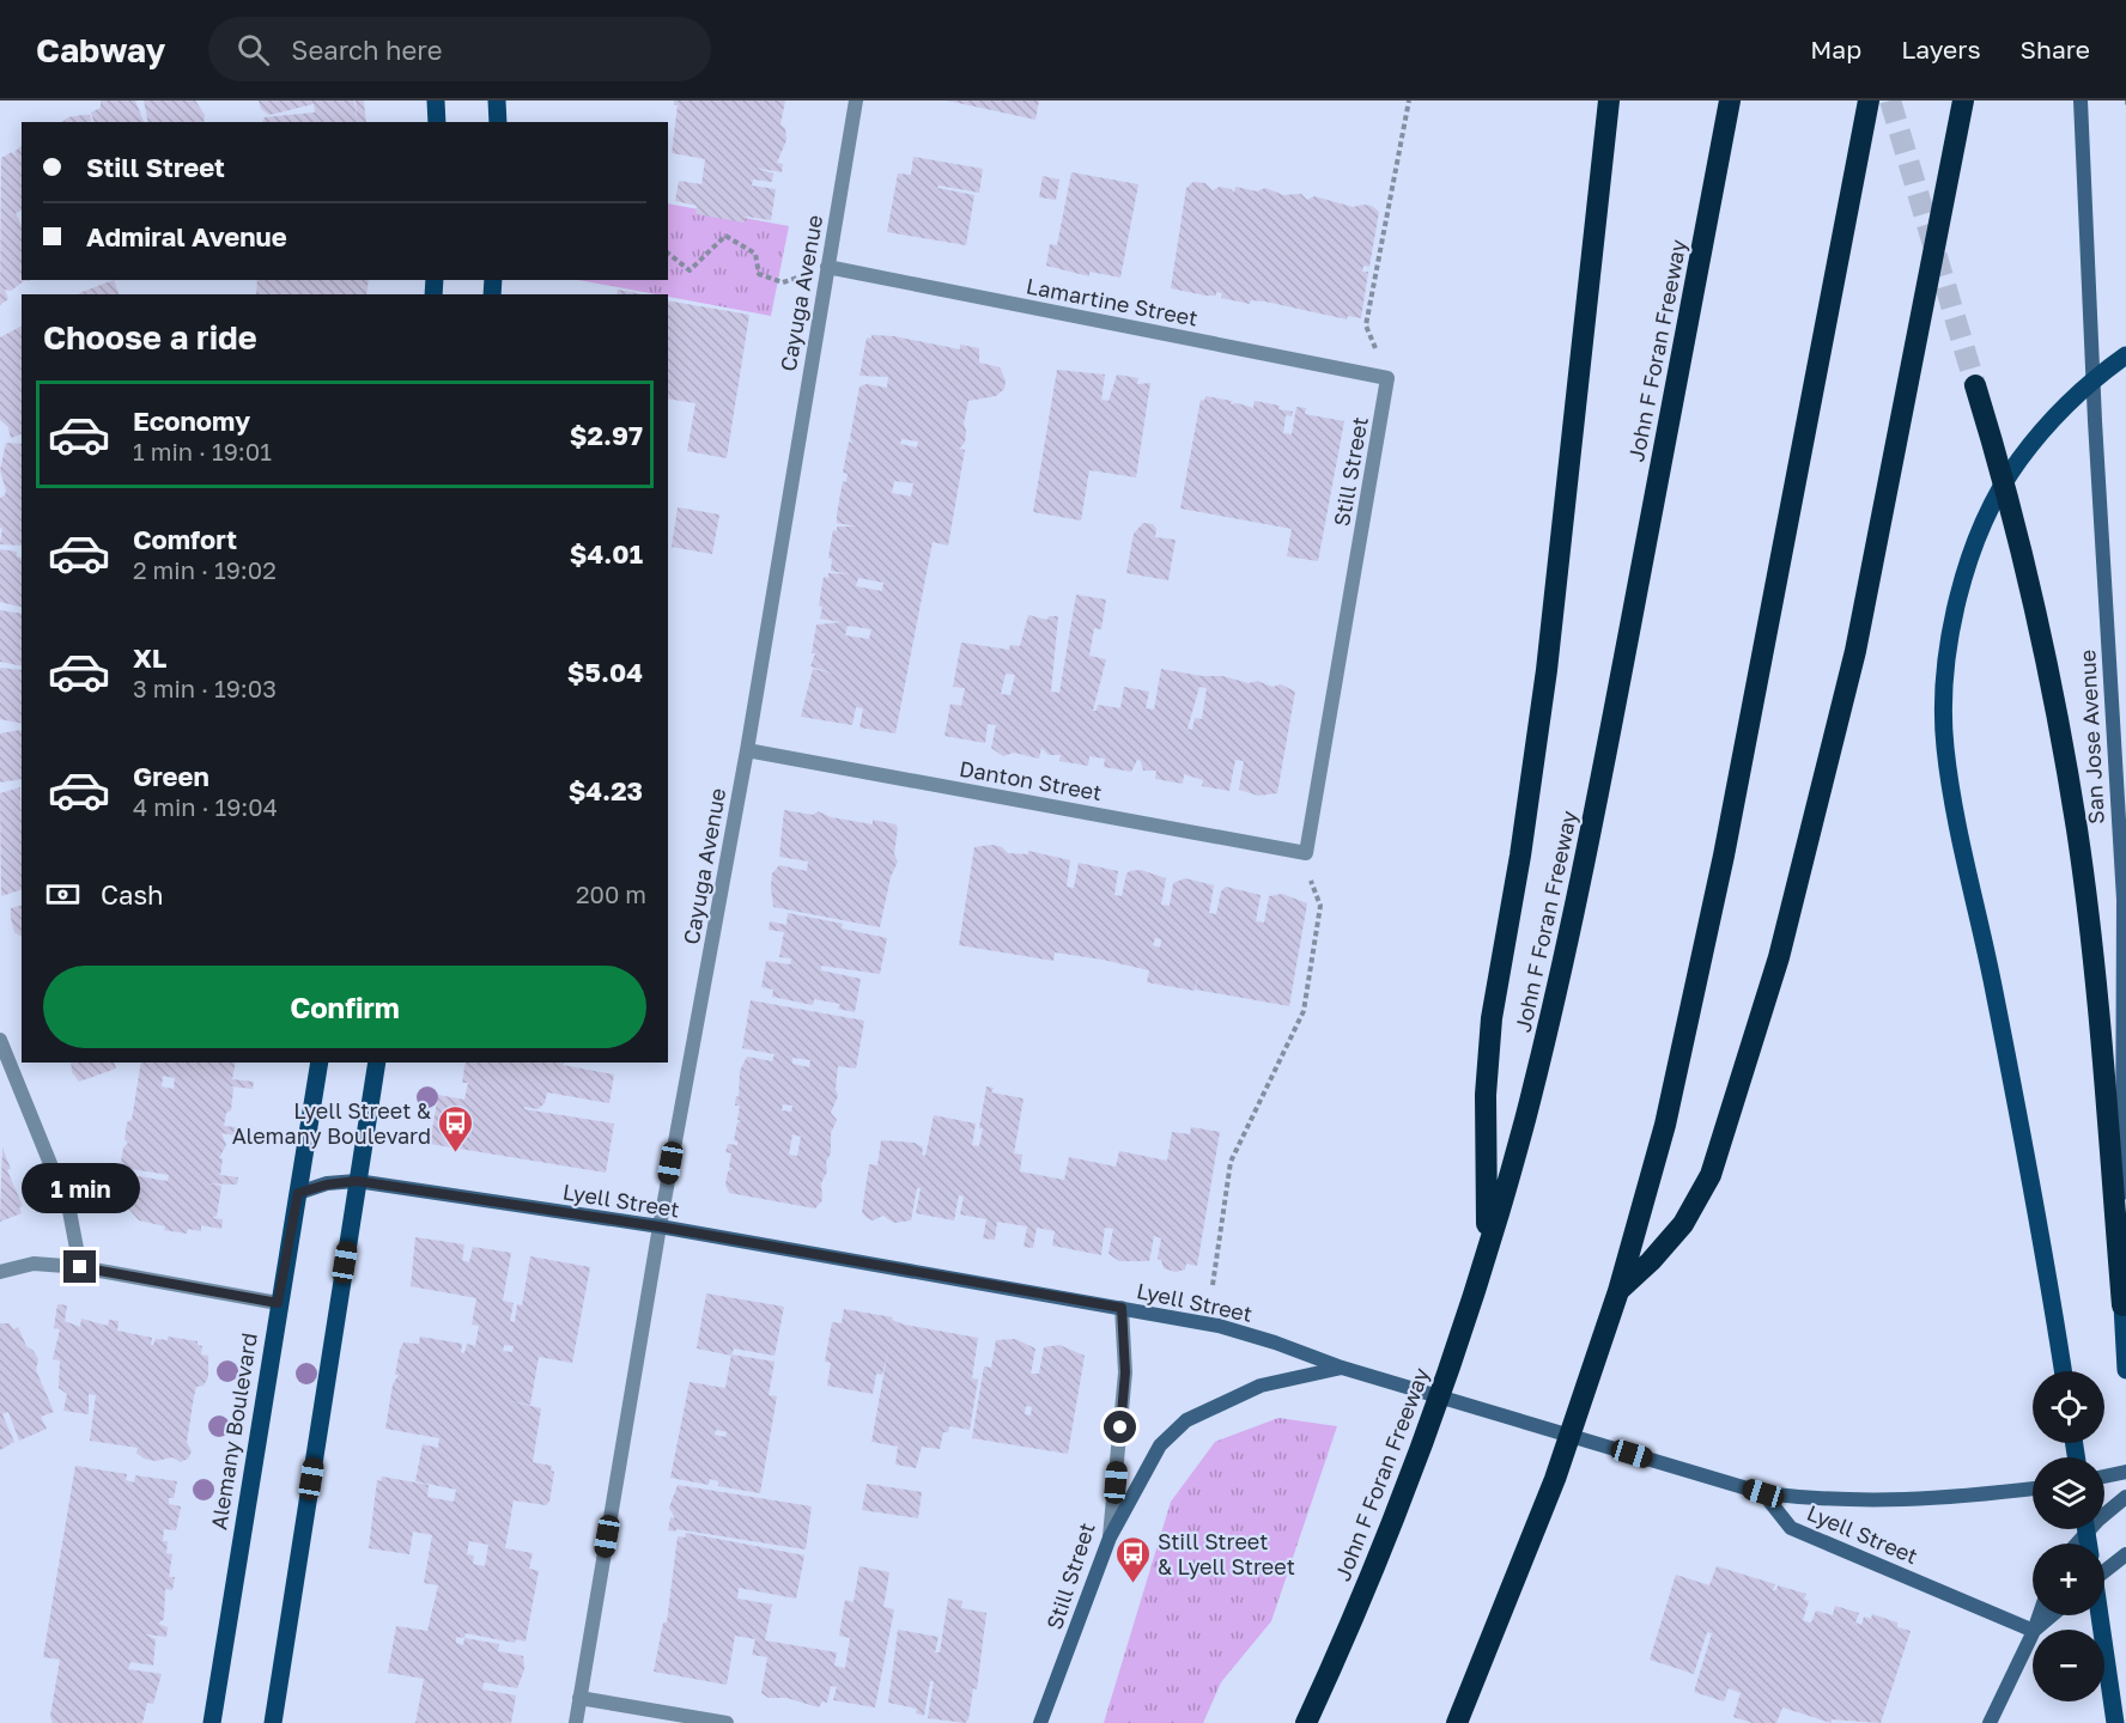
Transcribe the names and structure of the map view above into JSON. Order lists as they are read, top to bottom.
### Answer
{
  "streets": {
    "highway": ["John F Foran Freeway"],
    "main road": ["San Jose Avenue", "Alemany Boulevard"],
    "street": [
      "Cayuga Avenue",
      "Lamartine Street",
      "Still Street",
      "Danton Street",
      "Lyell Street"
    ]
  },
  "crossings": [
    ["Cayuga Avenue", "Lamartine Street"],
    ["Cayuga Avenue", "Danton Street"],
    ["Cayuga Avenue", "Lyell Street"],
    ["Lamartine Street", "Still Street"],
    ["Still Street", "Danton Street"],
    ["Still Street", "Lyell Street"],
    ["Lyell Street", "Alemany Boulevard"]
  ],
  "places": {
    "bus stop": ["Lyell Street & Alemany Boulevard", "Still Street & Lyell Street"]
  },
  "page": {
    "header": "Cabway",
    "search": "Search here",
    "nav": ["Map", "Layers", "Share"],
    "banner": ["Still Street", "Admiral Avenue"],
    "heading": "Choose a ride",
    "list": [
      {
        "name": "Economy",
        "note": "1 min · 19:01",
        "value": "$2.97"
      },
      {
        "name": "Comfort",
        "note": "2 min · 19:02",
        "value": "$4.01"
      },
      {
        "name": "XL",
        "note": "3 min · 19:03",
        "value": "$5.04"
      },
      {
        "name": "Green",
        "note": "4 min · 19:04",
        "value": "$4.23"
      }
    ],
    "pay": ["Cash", "200 m"],
    "buttons": "Confirm",
    "bubble": "1 min",
    "map_buttons": ["+", "−"]
  }
}
